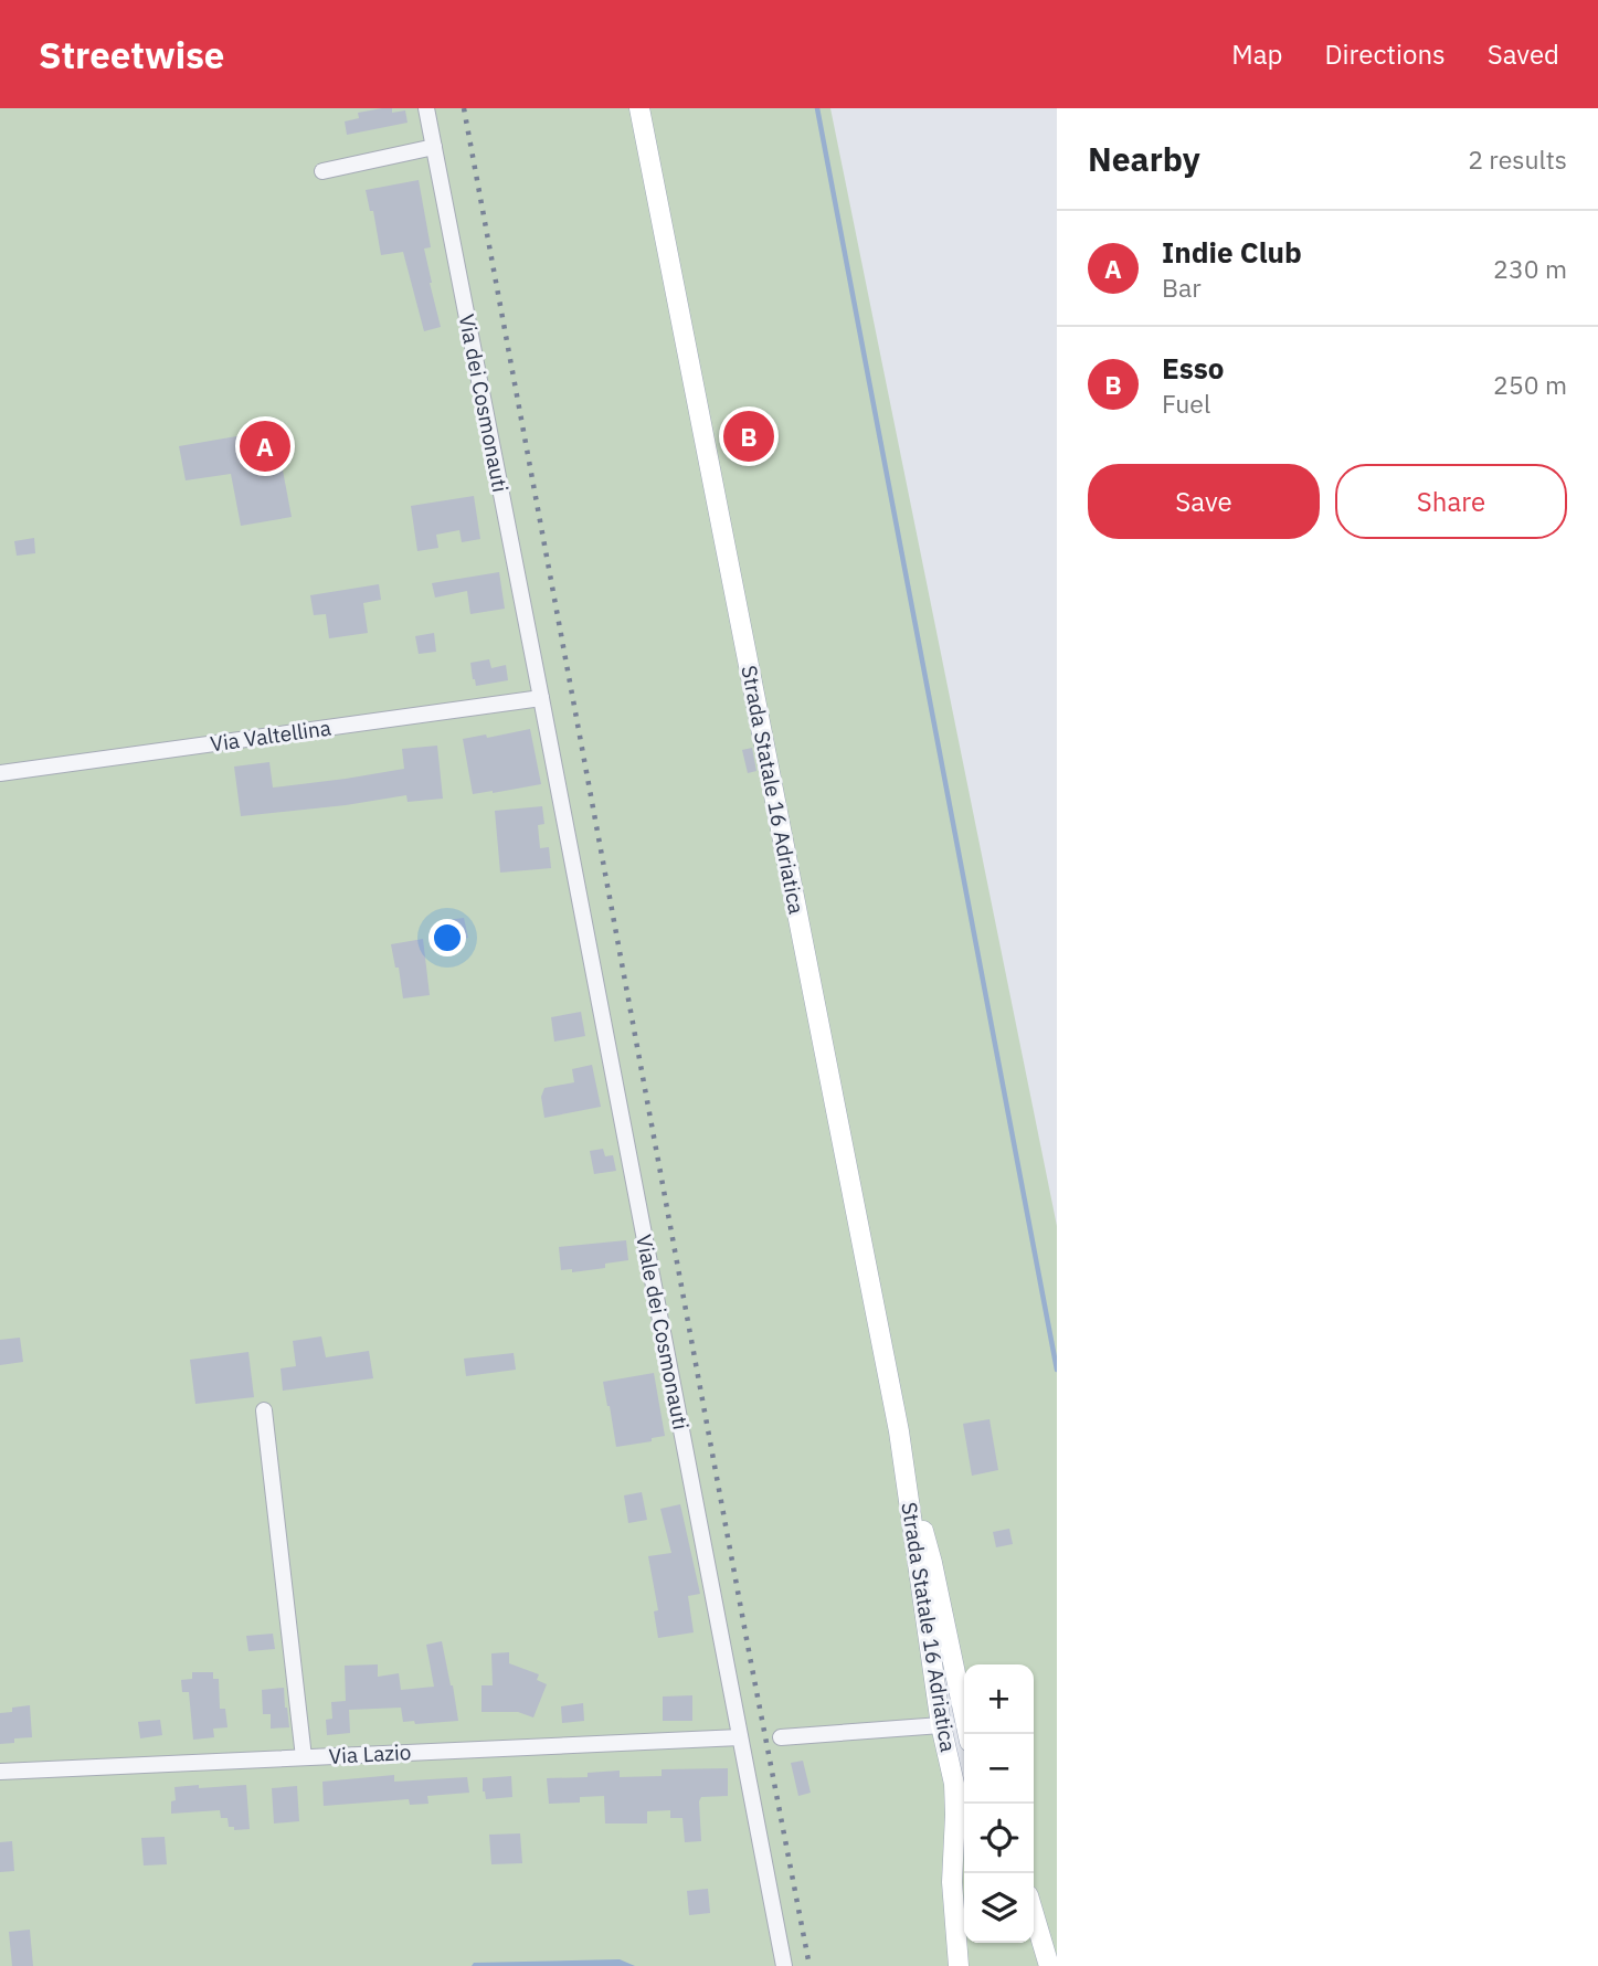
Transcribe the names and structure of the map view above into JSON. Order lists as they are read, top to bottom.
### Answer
{
  "streets": {
    "main road": ["Strada Statale 16 Adriatica"],
    "street": [
      "Via dei Cosmonauti",
      "Via Valtellina",
      "Viale dei Cosmonauti",
      "Via Lazio"
    ]
  },
  "crossings": [
    ["Via dei Cosmonauti", "Via Valtellina"],
    ["Via dei Cosmonauti", "Viale dei Cosmonauti"],
    ["Via Valtellina", "Viale dei Cosmonauti"],
    ["Viale dei Cosmonauti", "Via Lazio"]
  ],
  "page": {
    "header": "Streetwise",
    "nav": ["Map", "Directions", "Saved"],
    "heading": ["Nearby", "2 results"],
    "list": [
      {
        "mark": "A",
        "name": "Indie Club",
        "note": "Bar",
        "value": "230 m"
      },
      {
        "mark": "B",
        "name": "Esso",
        "note": "Fuel",
        "value": "250 m"
      }
    ],
    "pins": ["B", "A"],
    "buttons": ["Save", "Share"],
    "map_buttons": ["+", "−"]
  }
}
